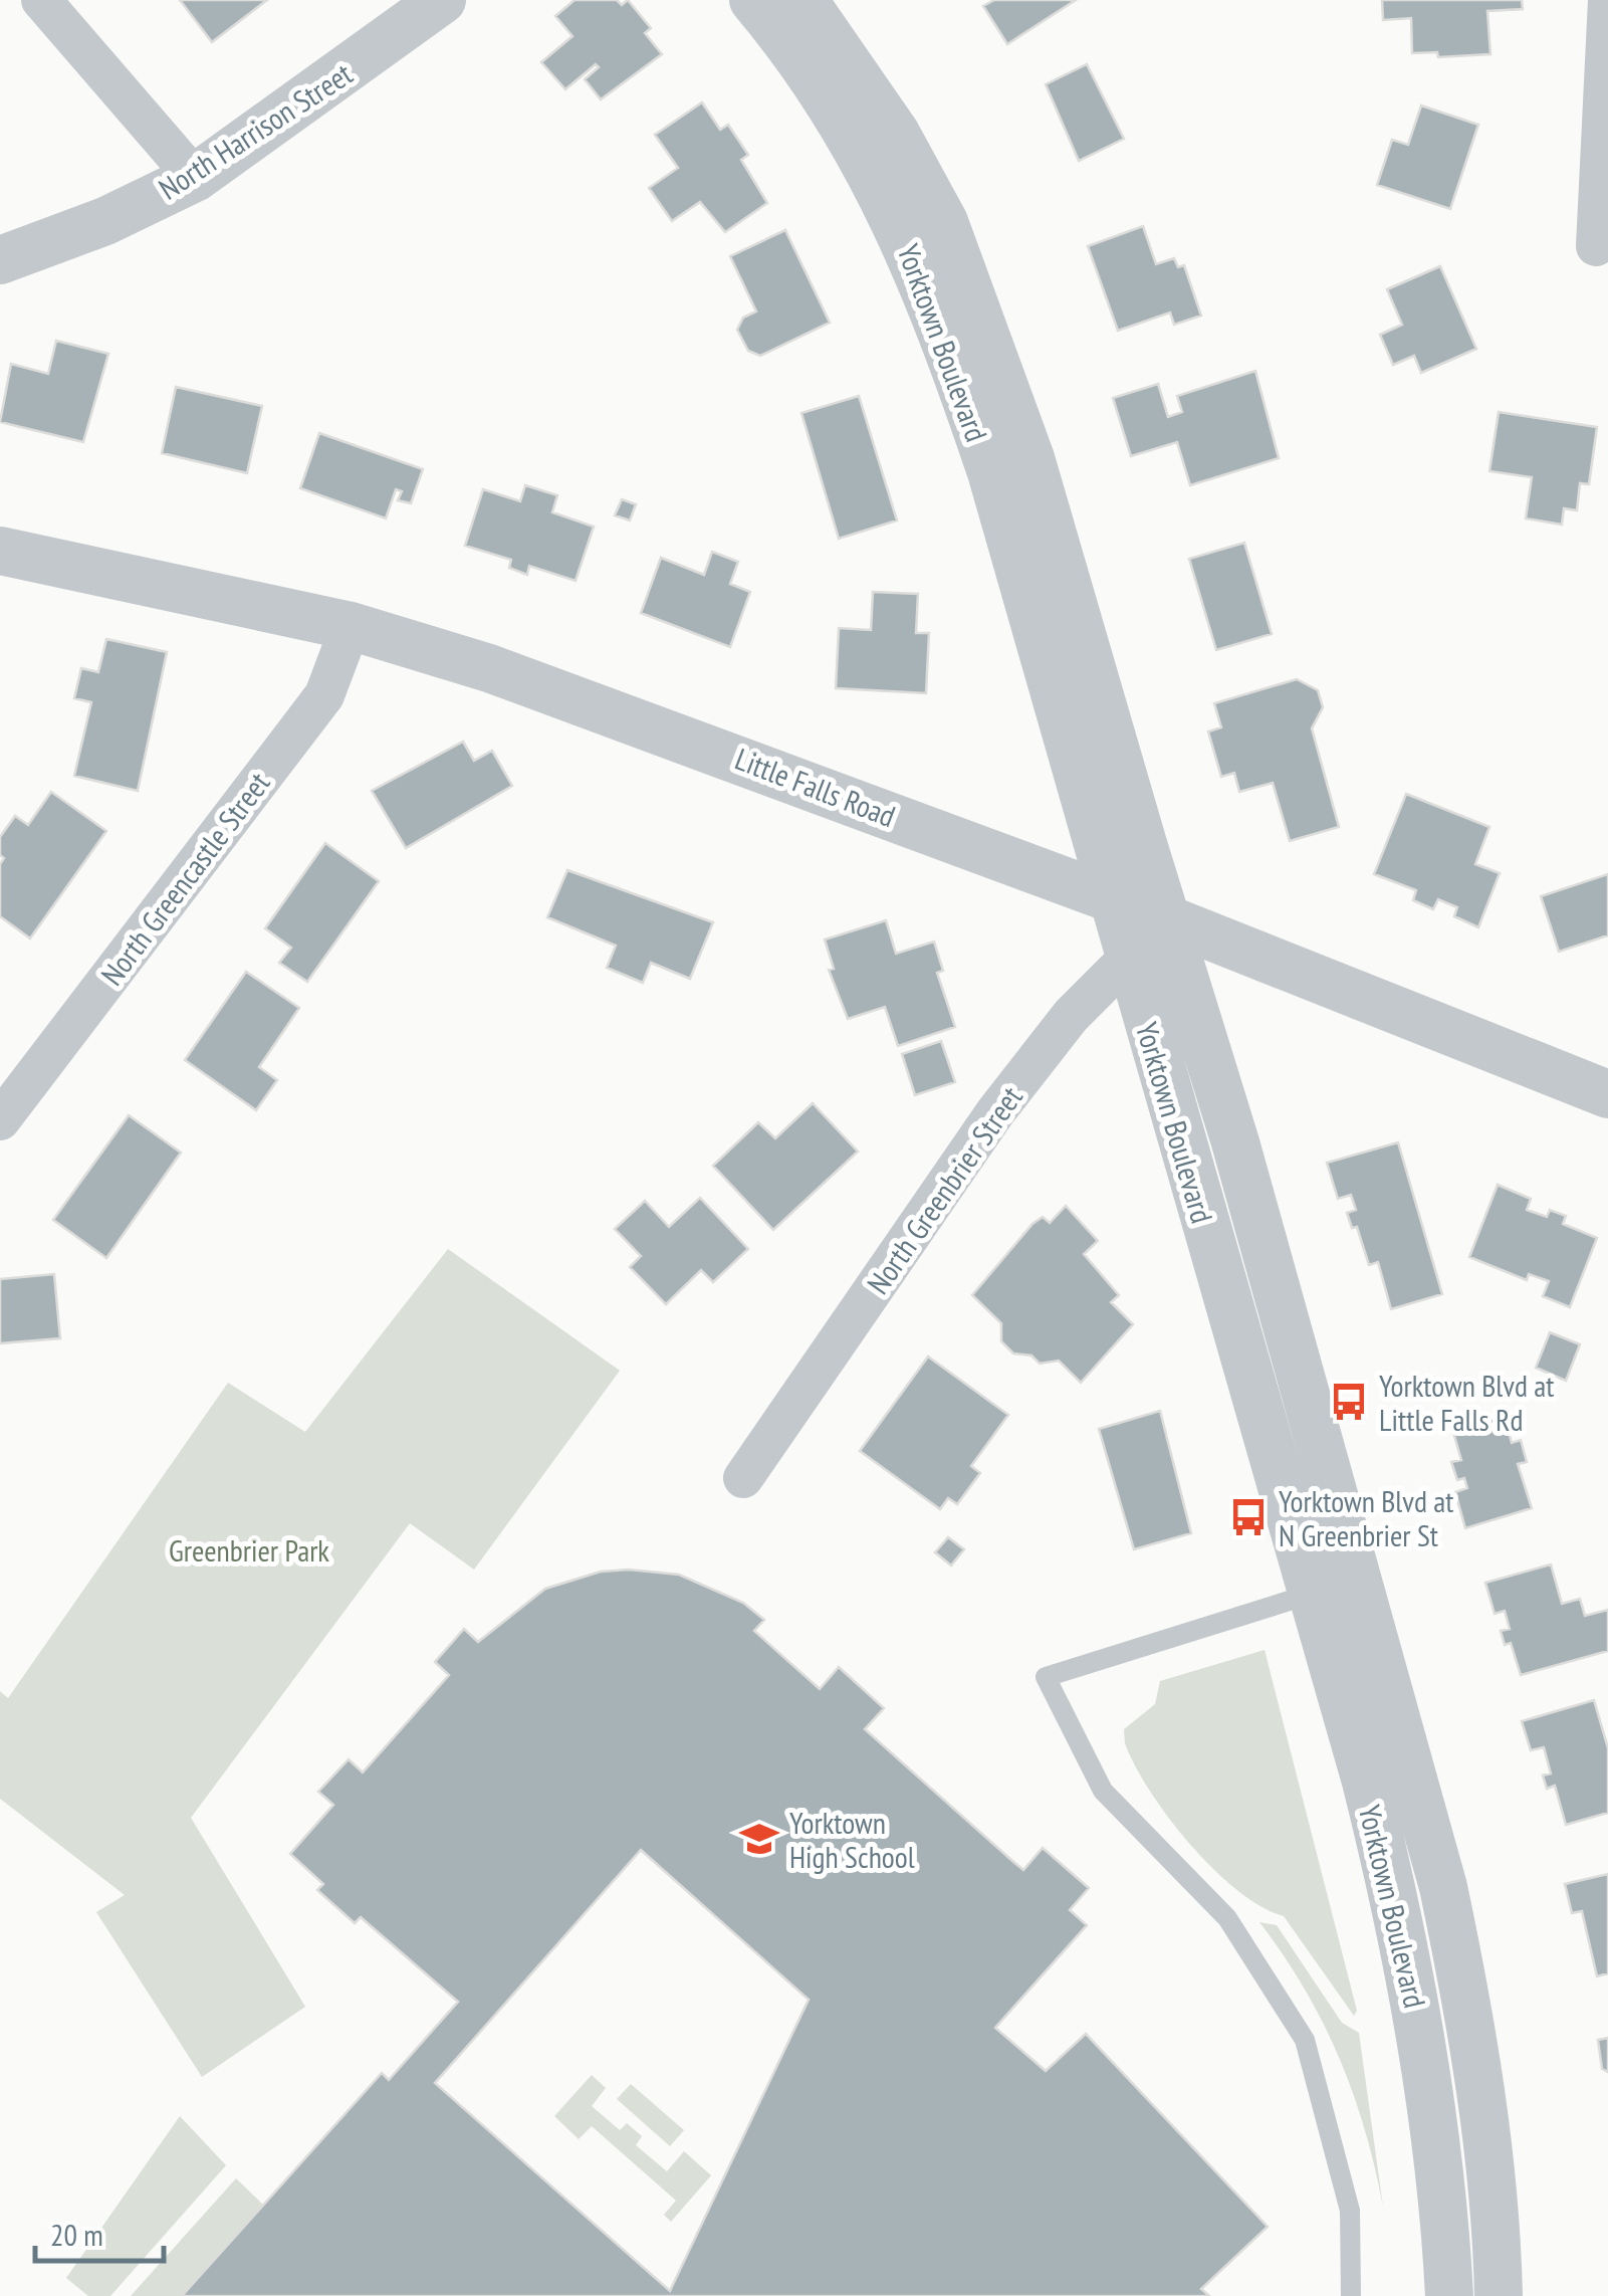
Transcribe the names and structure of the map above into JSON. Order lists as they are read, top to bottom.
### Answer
{
  "streets": {
    "street": [
      "North Harrison Street",
      "Yorktown Boulevard",
      "Little Falls Road",
      "North Greencastle Street",
      "North Greenbrier Street"
    ]
  },
  "crossings": [
    ["Yorktown Boulevard", "Little Falls Road"],
    ["Yorktown Boulevard", "North Greenbrier Street"],
    ["Little Falls Road", "North Greencastle Street"],
    ["Little Falls Road", "North Greenbrier Street"]
  ],
  "parks": ["Greenbrier Park"],
  "places": {
    "bus stop": ["Yorktown Blvd at Little Falls Rd", "Yorktown Blvd at N Greenbrier St"],
    "school or university": ["Yorktown High School"]
  },
  "scale_bar": "20 m"
}
